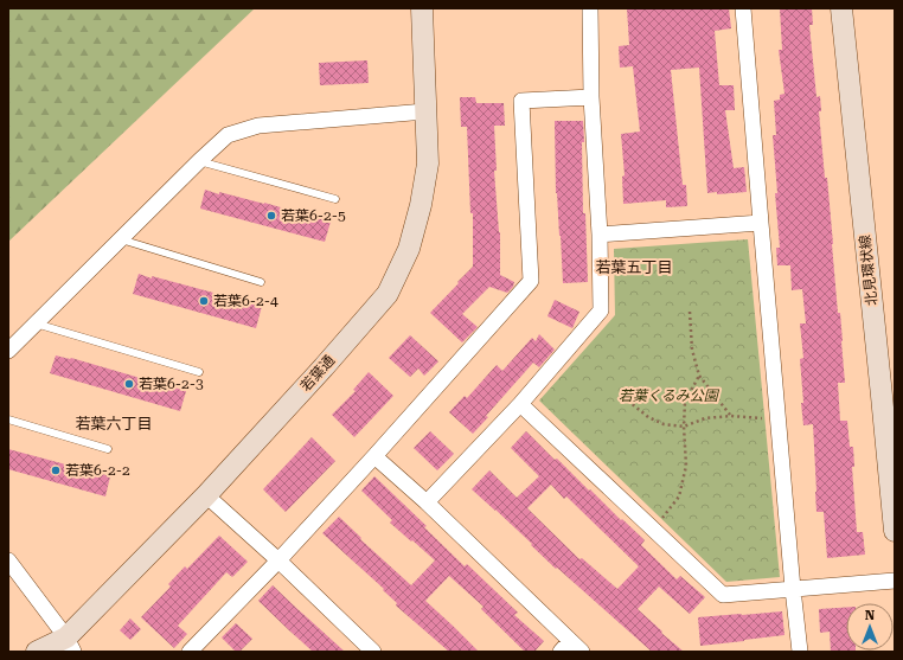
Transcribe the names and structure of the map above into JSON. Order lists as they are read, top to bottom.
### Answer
{
  "streets": {
    "street": ["北見環状線", "若葉通"]
  },
  "districts": ["若葉五丁目", "若葉六丁目"],
  "parks": ["若葉くるみ公園"],
  "places": [
    "若葉6-2-5",
    "若葉6-2-4",
    "若葉6-2-3",
    "若葉6-2-2"
  ],
  "north": "top"
}
